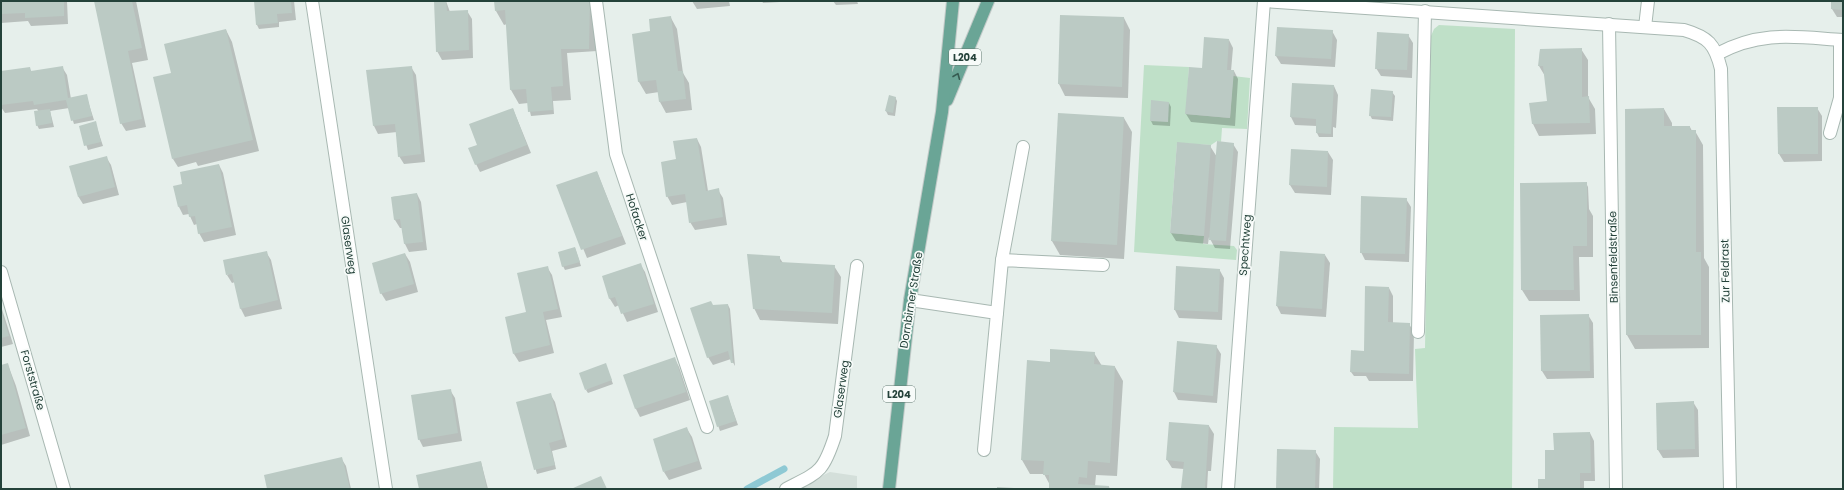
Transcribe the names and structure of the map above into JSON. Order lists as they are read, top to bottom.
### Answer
{
  "streets": {
    "main road": ["L204", "Dornbirner Straße"],
    "street": [
      "Hofacker",
      "Glaserweg",
      "Spechtweg",
      "Binsenfeldstraße",
      "Zur Feldrast",
      "Forststraße"
    ]
  }
}
